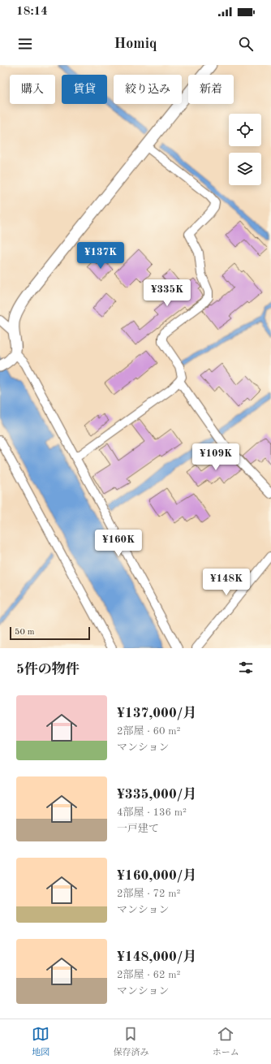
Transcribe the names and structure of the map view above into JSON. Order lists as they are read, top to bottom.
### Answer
{
  "scale_bar": "50 m",
  "page": {
    "status": "18:14",
    "header": "Homiq",
    "chip": [
      "購入",
      "賃貸",
      "絞り込み",
      "新着"
    ],
    "price": [
      "¥137K",
      "¥335K",
      "¥109K",
      "¥160K",
      "¥148K"
    ],
    "scale": "50 m",
    "heading": "5件の物件",
    "list": [
      {
        "name": "¥137,000/月",
        "note": "2部屋 · 60 m² · マンション"
      },
      {
        "name": "¥335,000/月",
        "note": "4部屋 · 136 m² · 一戸建て"
      },
      {
        "name": "¥160,000/月",
        "note": "2部屋 · 72 m² · マンション"
      },
      {
        "name": "¥148,000/月",
        "note": "2部屋 · 62 m² · マンション"
      }
    ],
    "tabs": ["地図", "保存済み", "ホーム"]
  }
}
